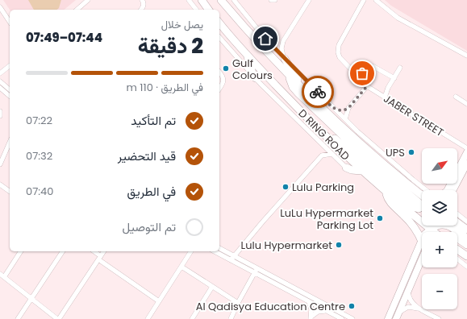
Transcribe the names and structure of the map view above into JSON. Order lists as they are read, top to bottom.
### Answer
{
  "streets": {
    "main road": ["D RING ROAD"],
    "street": ["JABER STREET"]
  },
  "places": [
    "Gulf Colours",
    "UPS",
    "Lulu Parking",
    "LuLu Hypermarket Parking Lot",
    "Lulu Hypermarket",
    "Al Qadisya Education Centre"
  ],
  "north": "top right",
  "page": {
    "heading": ["2 دقيقة", "يصل خلال", "07:44–07:49"],
    "bar": "في الطريق · 110 m",
    "list": [
      ["تم التأكيد", "07:22"],
      ["قيد التحضير", "07:32"],
      ["في الطريق", "07:40"],
      "تم التوصيل"
    ],
    "map_buttons": ["+", "−"]
  }
}
